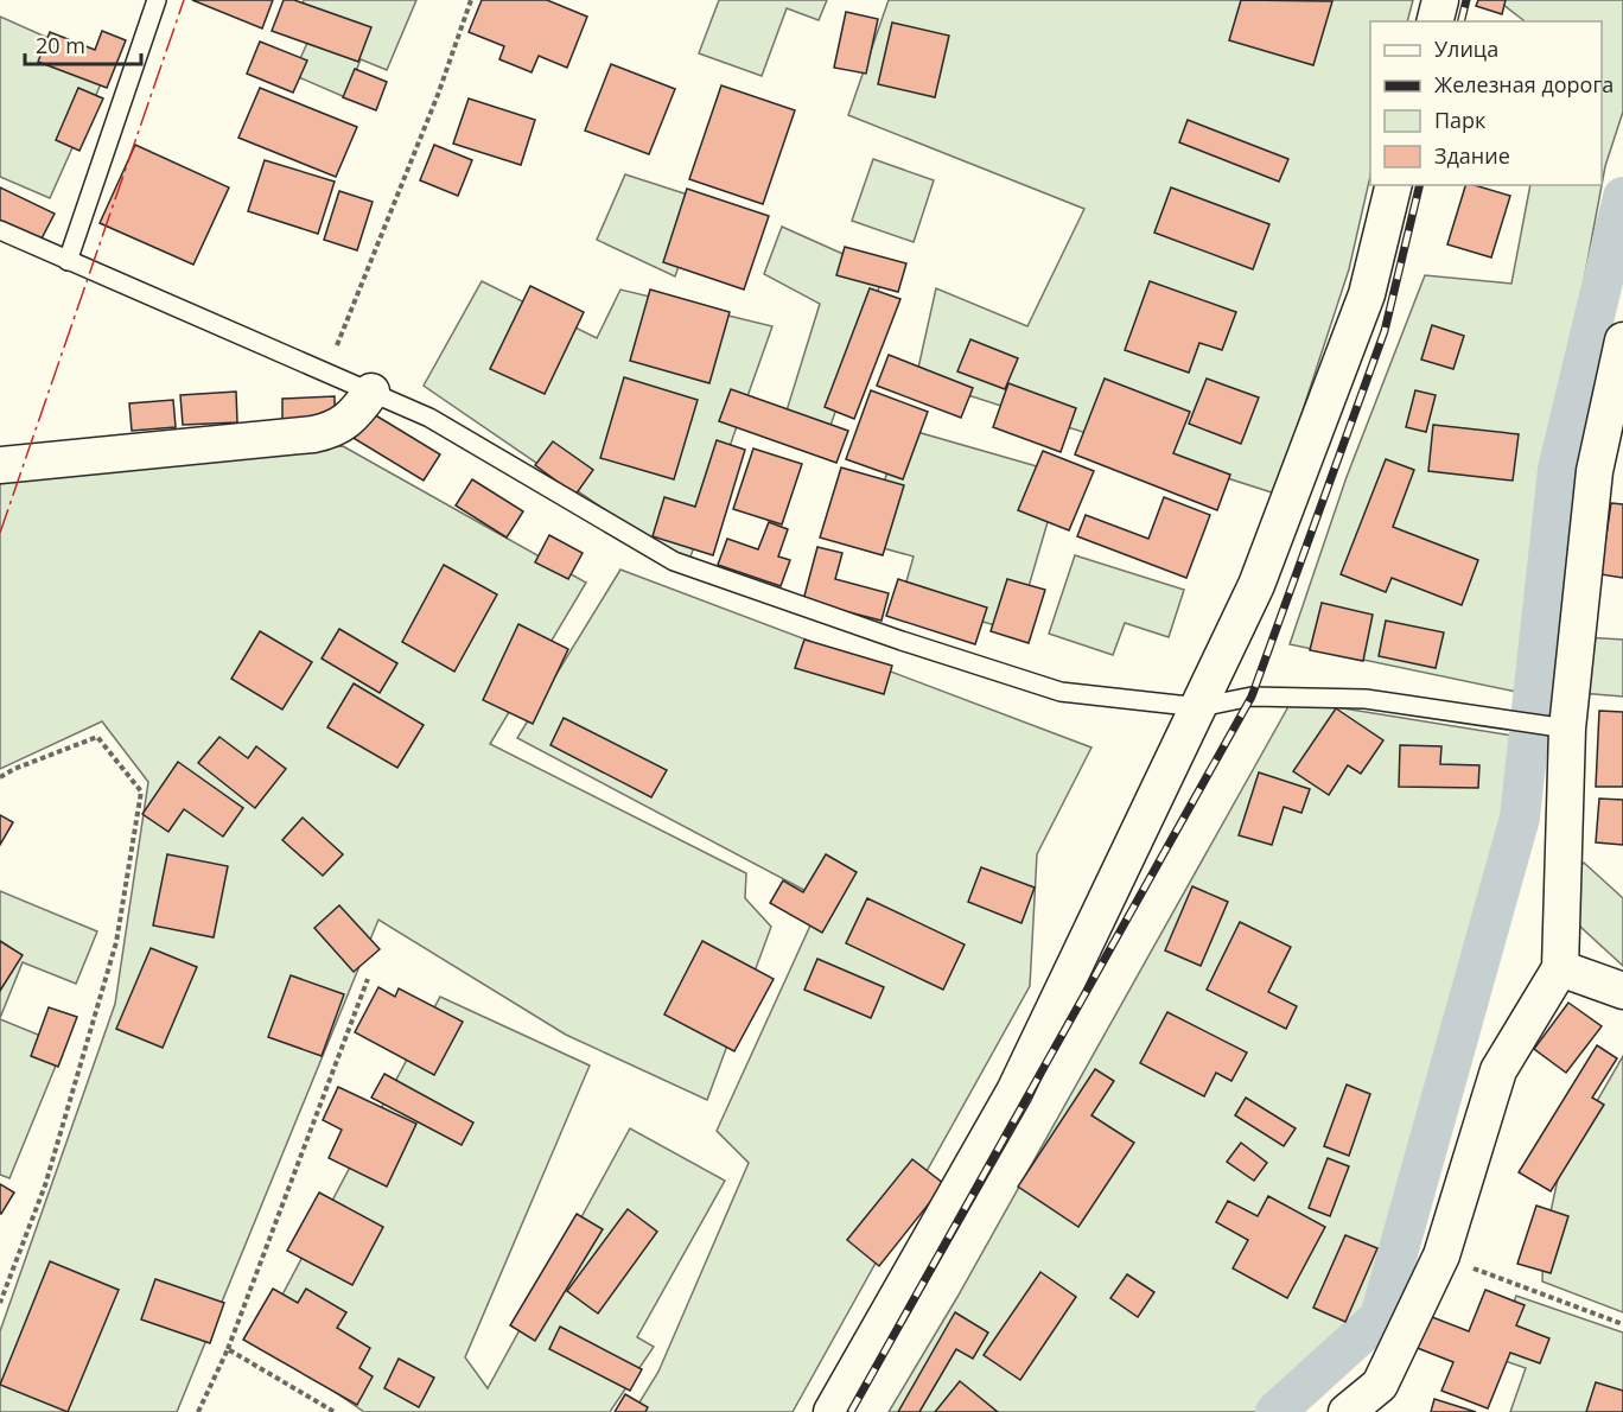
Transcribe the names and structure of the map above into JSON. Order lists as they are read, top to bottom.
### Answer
{
  "legend": [
    "Улица",
    "Железная дорога",
    "Парк",
    "Здание"
  ],
  "scale_bar": "20 m"
}
